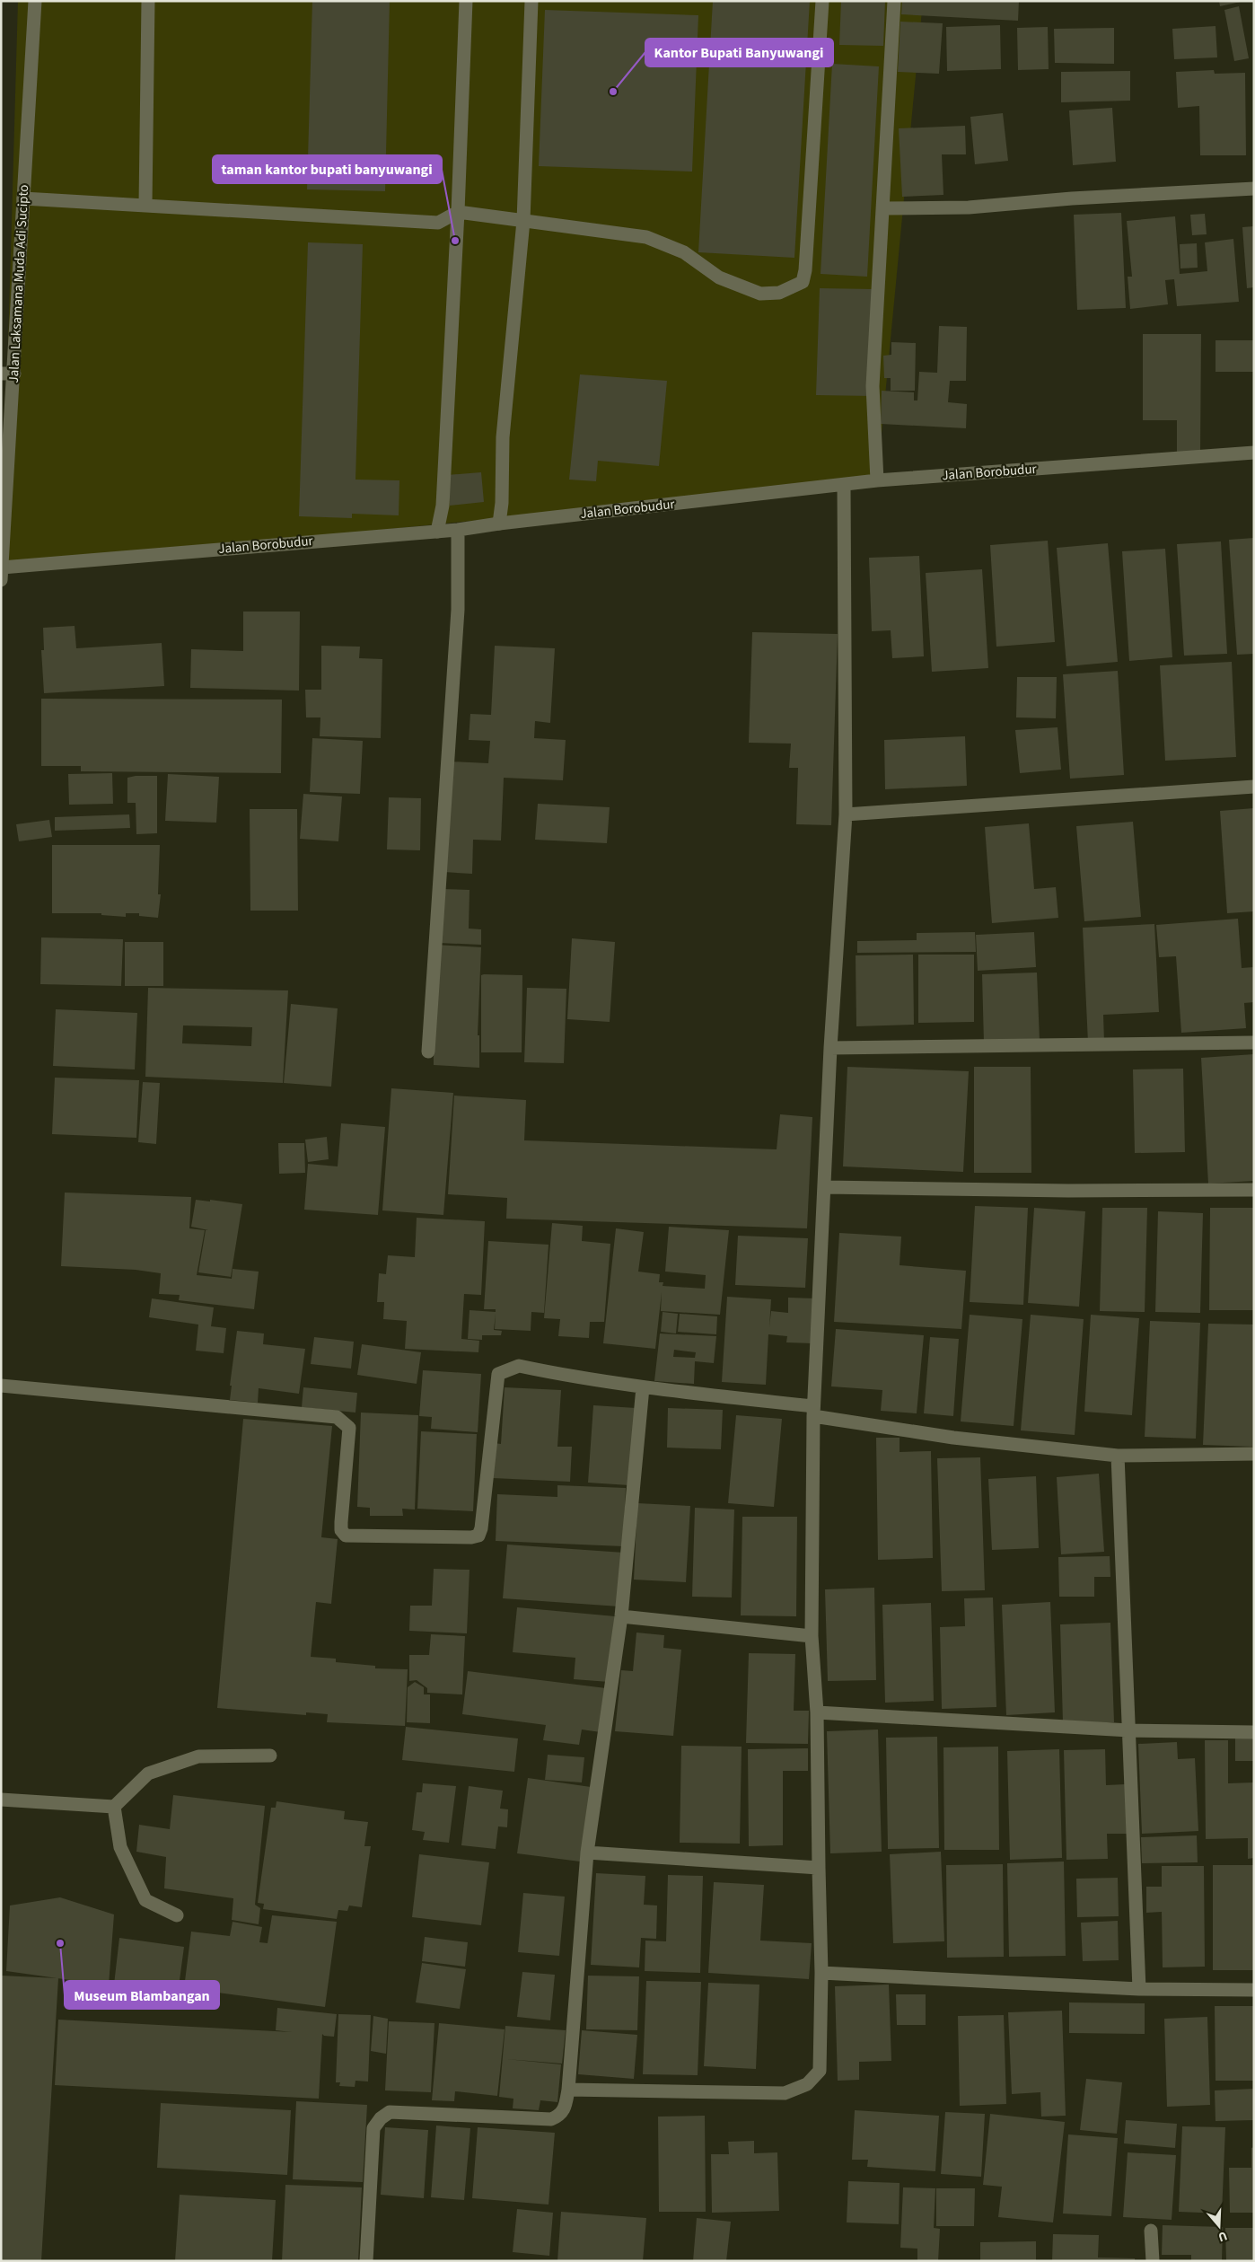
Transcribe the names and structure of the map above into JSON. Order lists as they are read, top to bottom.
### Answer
{
  "streets": {
    "street": ["Jalan Laksamana Muda Adi Sucipto", "Jalan Borobudur"]
  },
  "crossings": [
    ["Jalan Laksamana Muda Adi Sucipto", "Jalan Borobudur"]
  ],
  "places": ["Kantor Bupati Banyuwangi", "taman kantor bupati banyuwangi", "Museum Blambangan"],
  "north": "bottom"
}
